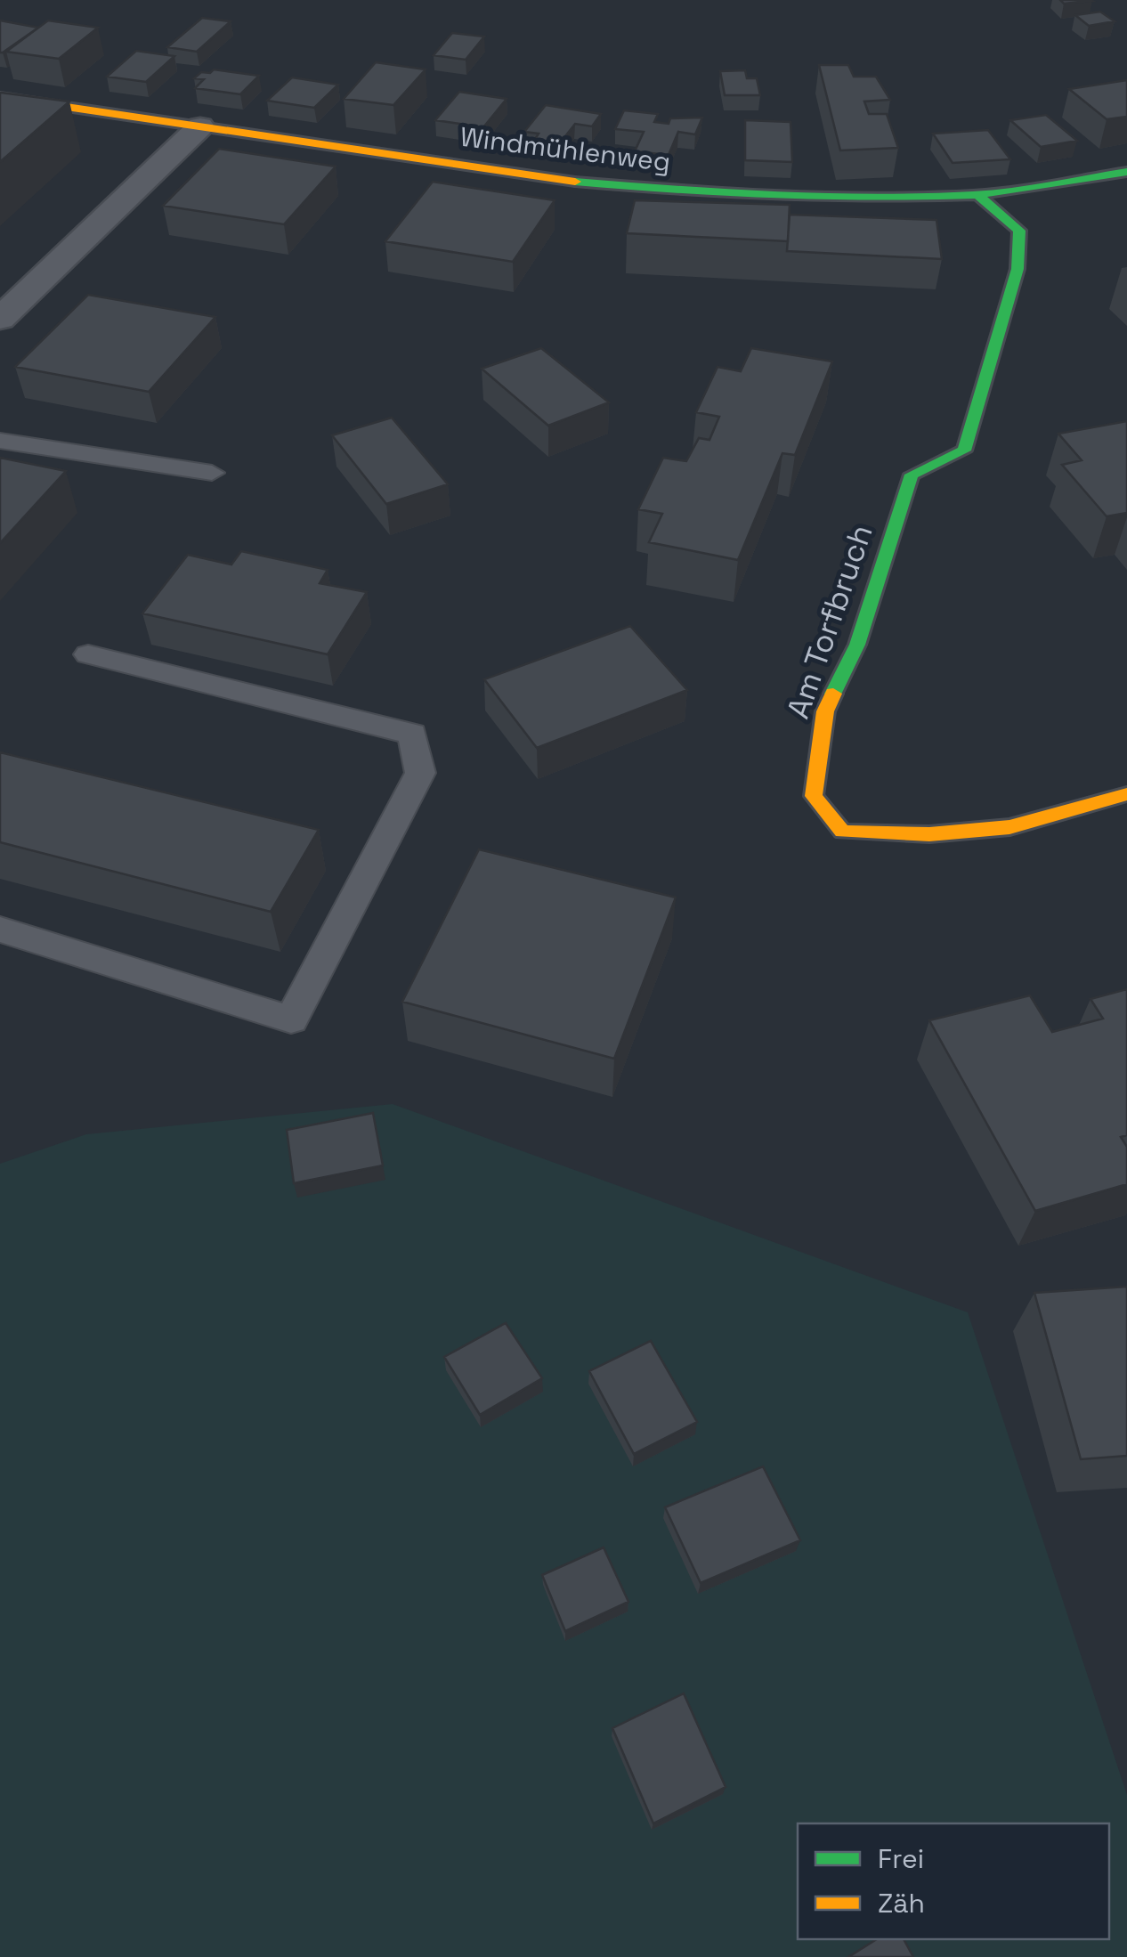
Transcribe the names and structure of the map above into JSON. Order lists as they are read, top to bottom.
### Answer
{
  "streets": {
    "street": ["Windmühlenweg", "Am Torfbruch"]
  },
  "crossings": [
    ["Windmühlenweg", "Am Torfbruch"]
  ],
  "legend": ["Frei", "Zäh"]
}
